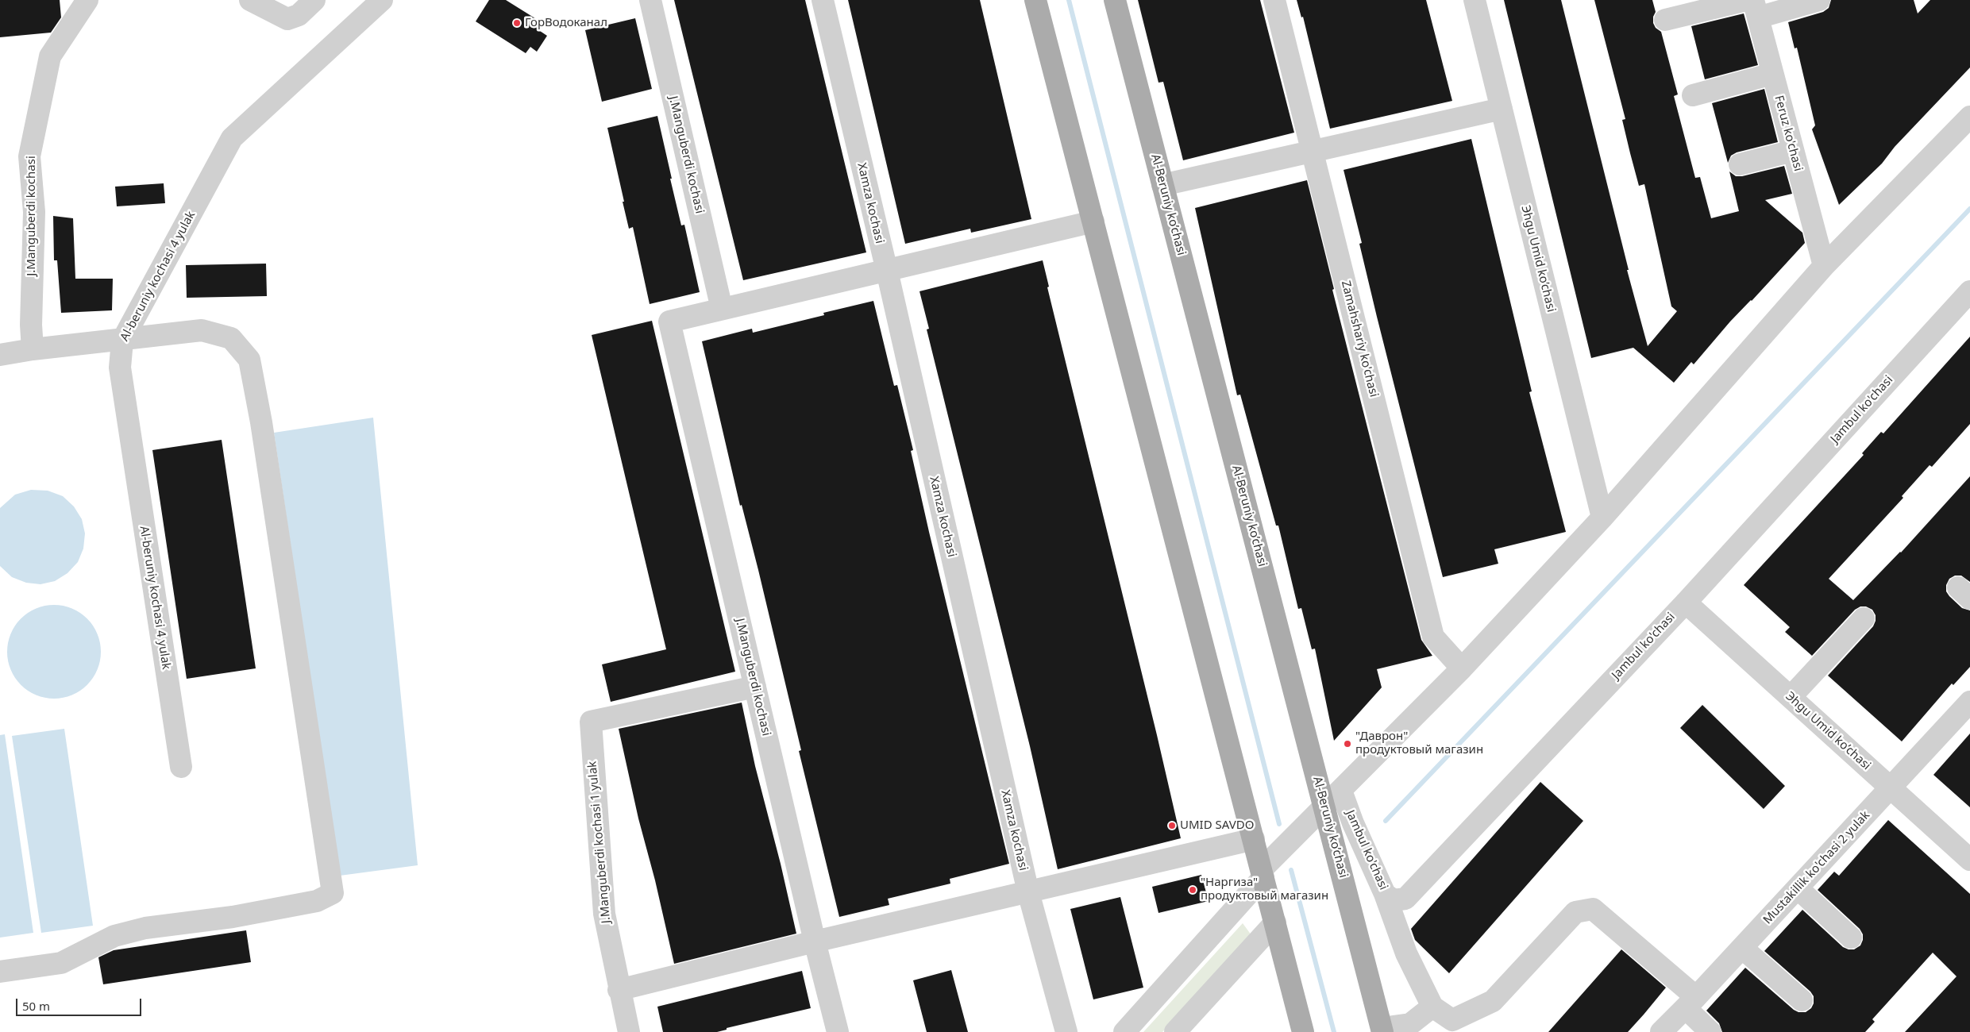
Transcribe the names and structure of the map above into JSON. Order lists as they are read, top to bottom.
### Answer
{
  "streets": {
    "main road": ["Al-Beruniy ko’chasi"],
    "street": [
      "Feruz ko'chasi",
      "J.Manguberdi kochasi",
      "Xamza kochasi",
      "Эhgu Umid ko’chasi",
      "Al-beruniy kochasi 4 yulak",
      "Zamahshariy ko'chasi",
      "Jambul ko'chasi",
      "J.Manguberdi kochasi 1 yulak",
      "Mustakillik ko'chasi 2 yulak"
    ]
  },
  "crossings": [
    ["Feruz ko'chasi", "Jambul ko'chasi"],
    ["J.Manguberdi kochasi", "J.Manguberdi kochasi 1 yulak"],
    ["Al-Beruniy ko’chasi", "Jambul ko'chasi"],
    ["Эhgu Umid ko’chasi", "Jambul ko'chasi"],
    ["Эhgu Umid ko’chasi", "Mustakillik ko'chasi 2 yulak"],
    ["Zamahshariy ko'chasi", "Jambul ko'chasi"]
  ],
  "places": [
    "ГорВодоканал",
    "\"Даврон\" продуктовый магазин",
    "UMID SAVDO",
    "\"Наргиза\" продуктовый магазин"
  ],
  "scale_bar": "50 m"
}
